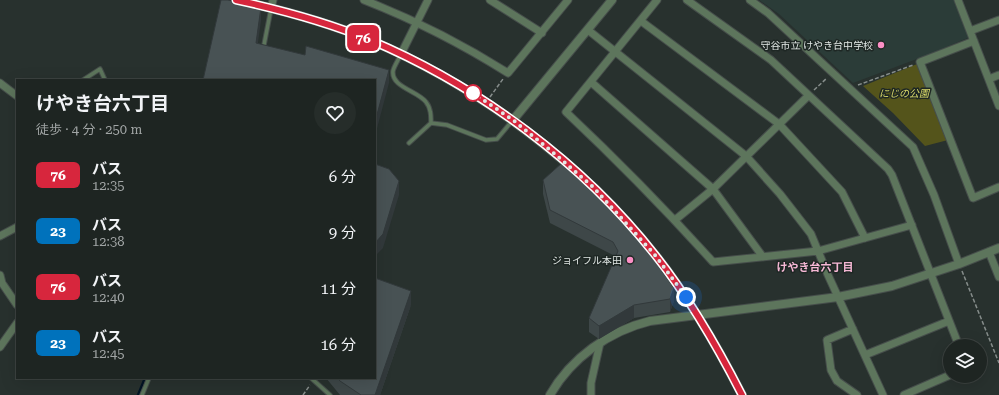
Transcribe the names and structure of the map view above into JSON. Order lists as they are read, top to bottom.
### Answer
{
  "districts": ["けやき台六丁目"],
  "parks": ["にじの公園"],
  "places": ["守谷市立 けやき台中学校", "ジョイフル本田"],
  "lines": ["bus line 76"],
  "page": {
    "on_map": "76",
    "heading": ["けやき台六丁目", "徒歩 · 4 分 · 250 m"],
    "list": [
      {
        "mark": "76",
        "name": "バス",
        "note": "12:35",
        "value": "6 分"
      },
      {
        "mark": "23",
        "name": "バス",
        "note": "12:38",
        "value": "9 分"
      },
      {
        "mark": "76",
        "name": "バス",
        "note": "12:40",
        "value": "11 分"
      },
      {
        "mark": "23",
        "name": "バス",
        "note": "12:45",
        "value": "16 分"
      }
    ]
  }
}
